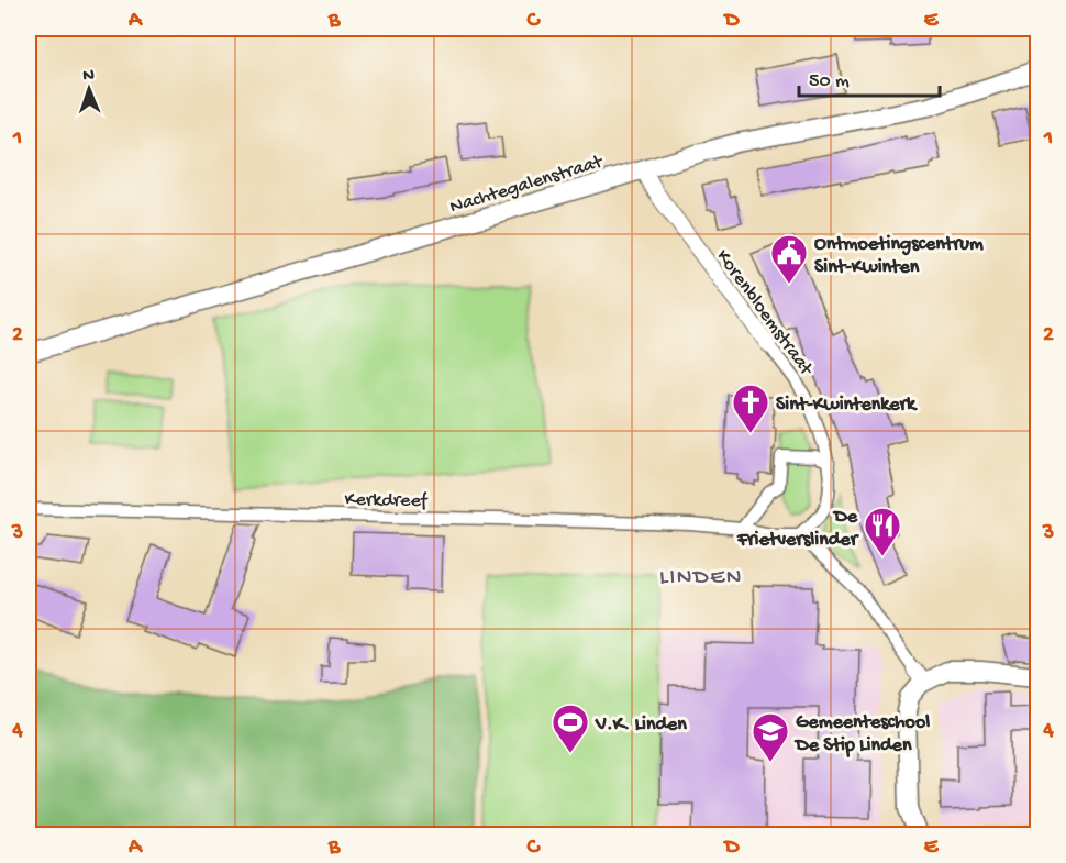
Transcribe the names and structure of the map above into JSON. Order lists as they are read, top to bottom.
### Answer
{
  "streets": {
    "street": ["Nachtegalenstraat", "Korenbloemstraat", "Kerkdreef"]
  },
  "crossings": [
    ["Nachtegalenstraat", "Korenbloemstraat"],
    ["Korenbloemstraat", "Kerkdreef"]
  ],
  "districts": ["LINDEN"],
  "places": {
    "public building": ["Ontmoetingscentrum Sint-Kwinten"],
    "church": ["Sint-Kwintenkerk"],
    "restaurant": ["De Frietverslinder"],
    "sports": ["V.K. Linden"],
    "school or university": ["Gemeenteschool De Stip Linden"]
  },
  "scale_bar": "50 m",
  "north": "top",
  "grid": {
    "columns": [
      "A",
      "B",
      "C",
      "D",
      "E"
    ],
    "rows": [
      "1",
      "2",
      "3",
      "4"
    ]
  }
}
